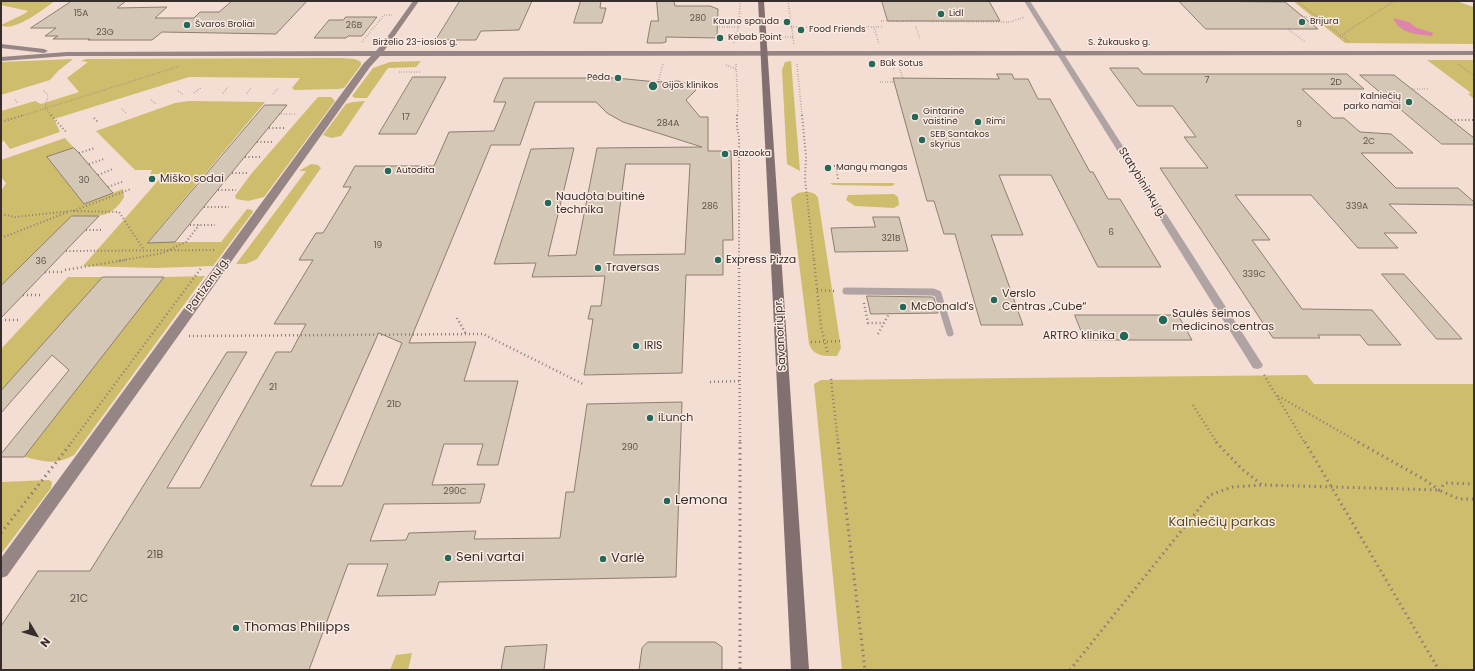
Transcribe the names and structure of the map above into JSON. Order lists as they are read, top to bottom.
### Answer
{
  "streets": {
    "main road": [
      "Birželio 23-iosios g.",
      "S. Žukausko g.",
      "Partizanų g.",
      "Savanorių pr."
    ],
    "street": ["Statybininkų g."]
  },
  "crossings": [
    ["Birželio 23-iosios g.", "S. Žukausko g."],
    ["Birželio 23-iosios g.", "Partizanų g."],
    ["Birželio 23-iosios g.", "Savanorių pr."],
    ["S. Žukausko g.", "Statybininkų g."],
    ["S. Žukausko g.", "Savanorių pr."]
  ],
  "parks": ["Kalniečių parkas"],
  "places": [
    "Lidl",
    "Kauno spauda",
    "Brijura",
    "Švaros Broliai",
    "Food Friends",
    "Kebab Point",
    "Būk Sotus",
    "Pėda",
    "Gijos klinikos",
    "Kalniečių parko namai",
    "Gintarinė vaistinė",
    "Rimi",
    "SEB Santakos skyrius",
    "Bazooka",
    "Mangų mangas",
    "Autodita",
    "Miško sodai",
    "Naudota buitinė technika",
    "Express Pizza",
    "Traversas",
    "Verslo Centras „Cube“",
    "McDonald's",
    "Saulės šeimos medicinos centras",
    "ARTRO klinika",
    "IRIS",
    "iLunch",
    "Lemona",
    "Seni vartai",
    "Varlė",
    "Thomas Philipps"
  ],
  "house_numbers": [
    "15A",
    "280",
    "26B",
    "23G",
    "7",
    "2D",
    "17",
    "284A",
    "9",
    "2C",
    "30",
    "286",
    "339A",
    "6",
    "321B",
    "19",
    "36",
    "339C",
    "21",
    "21D",
    "290",
    "290C",
    "21B",
    "21C"
  ],
  "north": "bottom right"
}
